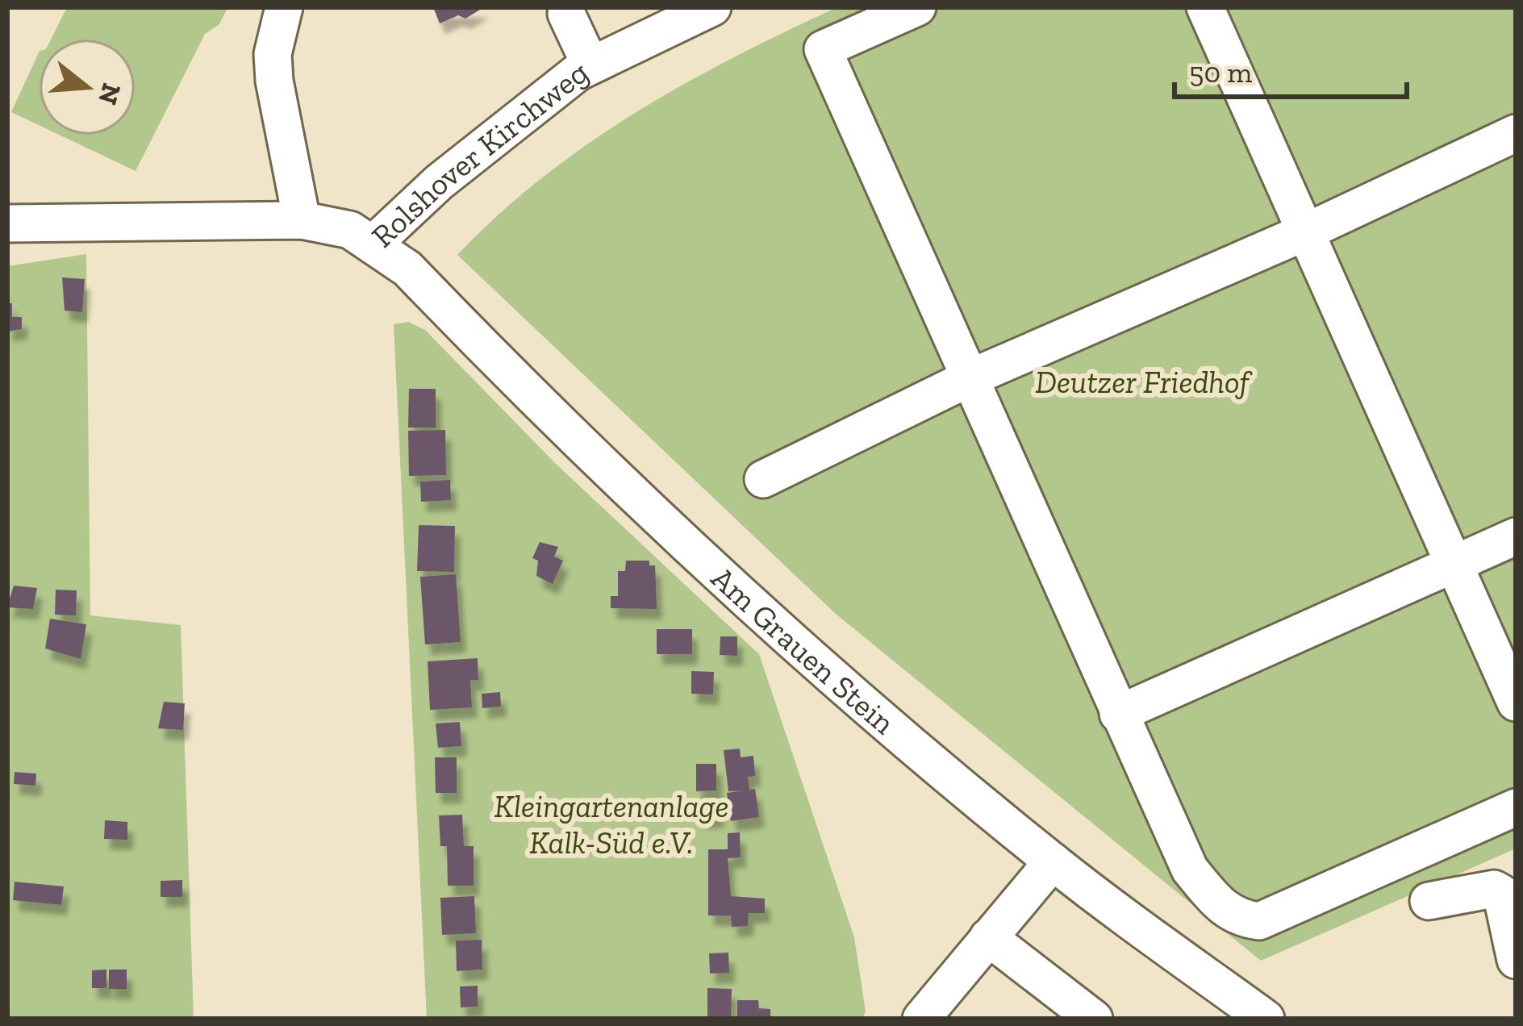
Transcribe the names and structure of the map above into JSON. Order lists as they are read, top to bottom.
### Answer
{
  "streets": {
    "street": ["Rolshover Kirchweg", "Am Grauen Stein"]
  },
  "crossings": [
    ["Rolshover Kirchweg", "Am Grauen Stein"]
  ],
  "parks": ["Deutzer Friedhof", "Kleingartenanlage Kalk-Süd e.V."],
  "scale_bar": "50 m",
  "north": "right"
}
